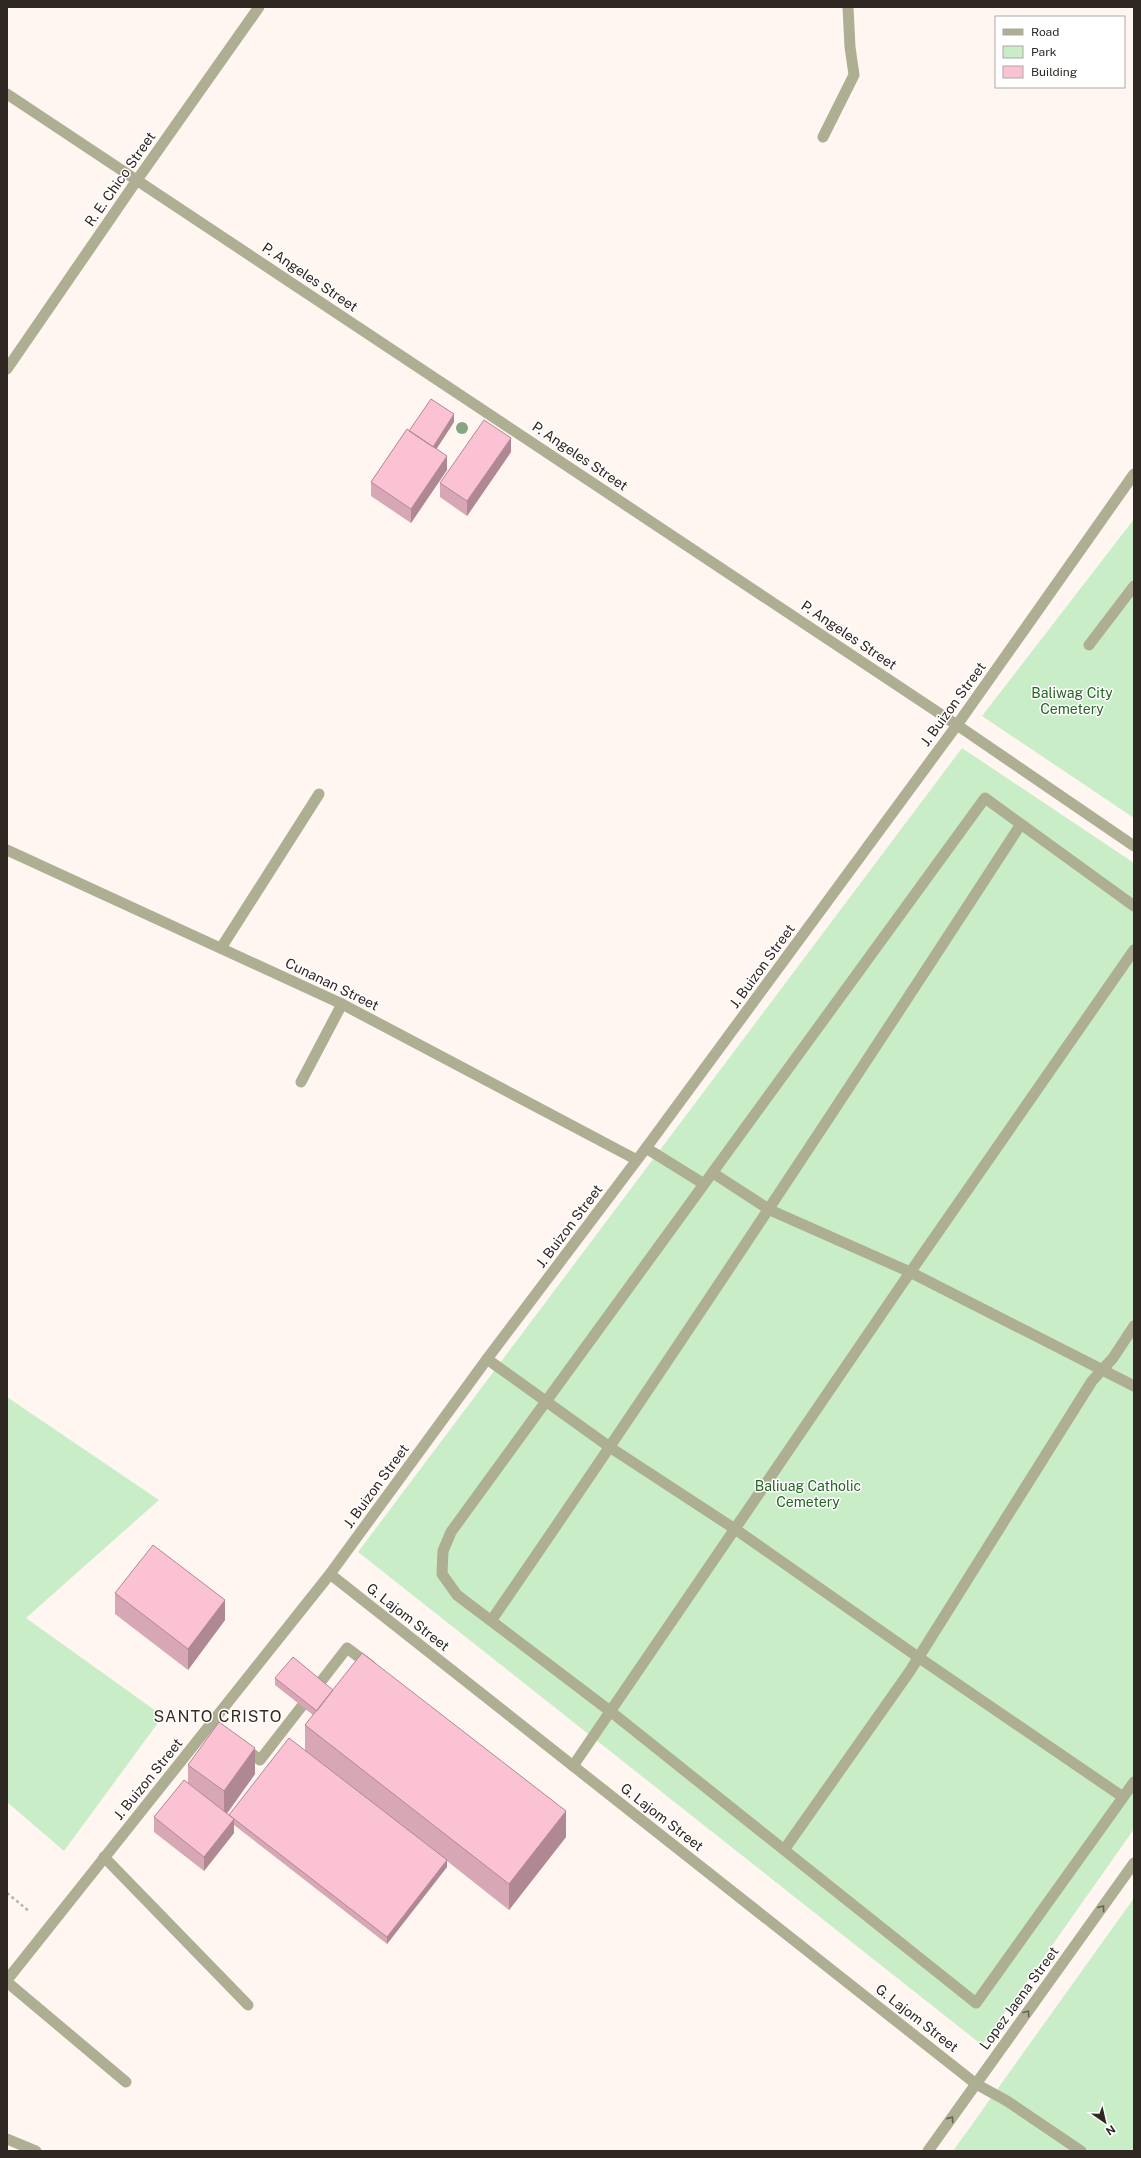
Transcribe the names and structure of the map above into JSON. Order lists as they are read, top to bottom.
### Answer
{
  "streets": {
    "street": [
      "R. E. Chico Street",
      "P. Angeles Street",
      "J. Buizon Street",
      "Cunanan Street",
      "G. Lajom Street",
      "Lopez Jaena Street"
    ]
  },
  "crossings": [
    ["R. E. Chico Street", "P. Angeles Street"],
    ["P. Angeles Street", "J. Buizon Street"],
    ["J. Buizon Street", "Cunanan Street"],
    ["J. Buizon Street", "G. Lajom Street"],
    ["G. Lajom Street", "Lopez Jaena Street"]
  ],
  "one_way": ["Lopez Jaena Street"],
  "districts": ["SANTO CRISTO"],
  "parks": ["Baliwag City Cemetery", "Baliuag Catholic Cemetery"],
  "legend": ["Road", "Park", "Building"],
  "north": "bottom right"
}
